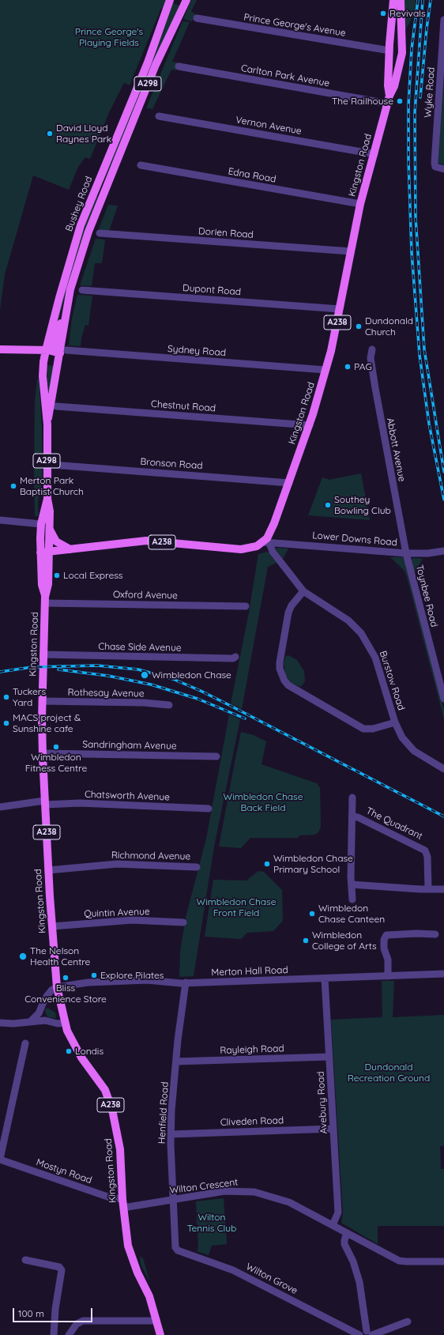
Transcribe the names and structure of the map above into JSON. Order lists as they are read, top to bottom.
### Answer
{
  "streets": {
    "main road": [
      "A298",
      "Kingston Road",
      "Bushey Road",
      "A238"
    ],
    "street": [
      "Prince George's Avenue",
      "Carlton Park Avenue",
      "Wyke Road",
      "Vernon Avenue",
      "Edna Road",
      "Dorien Road",
      "Dupont Road",
      "Sydney Road",
      "Chestnut Road",
      "Abbott Avenue",
      "Bronson Road",
      "Lower Downs Road",
      "Oxford Avenue",
      "Toynbee Road",
      "Chase Side Avenue",
      "Burstow Road",
      "Rothesay Avenue",
      "Sandringham Avenue",
      "Chatsworth Avenue",
      "The Quadrant",
      "Richmond Avenue",
      "Quintin Avenue",
      "Merton Hall Road",
      "Rayleigh Road",
      "Avebury Road",
      "Henfield Road",
      "Cliveden Road",
      "Mostyn Road",
      "Wilton Crescent",
      "Wilton Grove"
    ]
  },
  "crossings": [
    ["Prince George's Avenue", "Kingston Road"],
    ["Prince George's Avenue", "A238"],
    ["Carlton Park Avenue", "Kingston Road"],
    ["Vernon Avenue", "Kingston Road"],
    ["Kingston Road", "Edna Road"],
    ["Kingston Road", "Bushey Road"],
    ["Kingston Road", "Dorien Road"],
    ["Kingston Road", "Dupont Road"],
    ["Kingston Road", "A238"],
    ["Kingston Road", "Sydney Road"],
    ["Kingston Road", "Chestnut Road"],
    ["Kingston Road", "Bronson Road"],
    ["Kingston Road", "Lower Downs Road"],
    ["Kingston Road", "Oxford Avenue"],
    ["Kingston Road", "Chase Side Avenue"],
    ["Kingston Road", "Burstow Road"],
    ["Kingston Road", "Rothesay Avenue"],
    ["Kingston Road", "Sandringham Avenue"],
    ["Kingston Road", "Chatsworth Avenue"],
    ["Kingston Road", "Richmond Avenue"],
    ["Kingston Road", "Quintin Avenue"],
    ["Kingston Road", "Merton Hall Road"],
    ["Kingston Road", "Mostyn Road"],
    ["Kingston Road", "Wilton Crescent"],
    ["Bushey Road", "A238"],
    ["Bushey Road", "Sydney Road"],
    ["A238", "Lower Downs Road"],
    ["A238", "Burstow Road"],
    ["Abbott Avenue", "Lower Downs Road"],
    ["Abbott Avenue", "Toynbee Road"],
    ["Lower Downs Road", "Toynbee Road"],
    ["Lower Downs Road", "Burstow Road"],
    ["Merton Hall Road", "Avebury Road"],
    ["Merton Hall Road", "Henfield Road"],
    ["Rayleigh Road", "Avebury Road"],
    ["Rayleigh Road", "Henfield Road"],
    ["Avebury Road", "Cliveden Road"],
    ["Avebury Road", "Wilton Crescent"],
    ["Henfield Road", "Cliveden Road"],
    ["Henfield Road", "Wilton Crescent"],
    ["Henfield Road", "Wilton Grove"]
  ],
  "parks": [
    "Prince George's Playing Fields",
    "Wimbledon Chase Back Field",
    "Wimbledon Chase Front Field",
    "Dundonald Recreation Ground",
    "Wilton Tennis Club"
  ],
  "places": [
    "Revivals",
    "The Railhouse",
    "David Lloyd Raynes Park",
    "Dundonald Church",
    "PAG",
    "Merton Park Baptist Church",
    "Southey Bowling Club",
    "Local Express",
    "Wimbledon Chase",
    "Tuckers Yard",
    "MACS project & Sunshine cafe",
    "Wimbledon Fitness Centre",
    "Wimbledon Chase Primary School",
    "Wimbledon Chase Canteen",
    "Wimbledon College of Arts",
    "The Nelson Health Centre",
    "Explore Pilates",
    "Bliss Convenience Store",
    "Londis"
  ],
  "scale_bar": "100 m"
}
